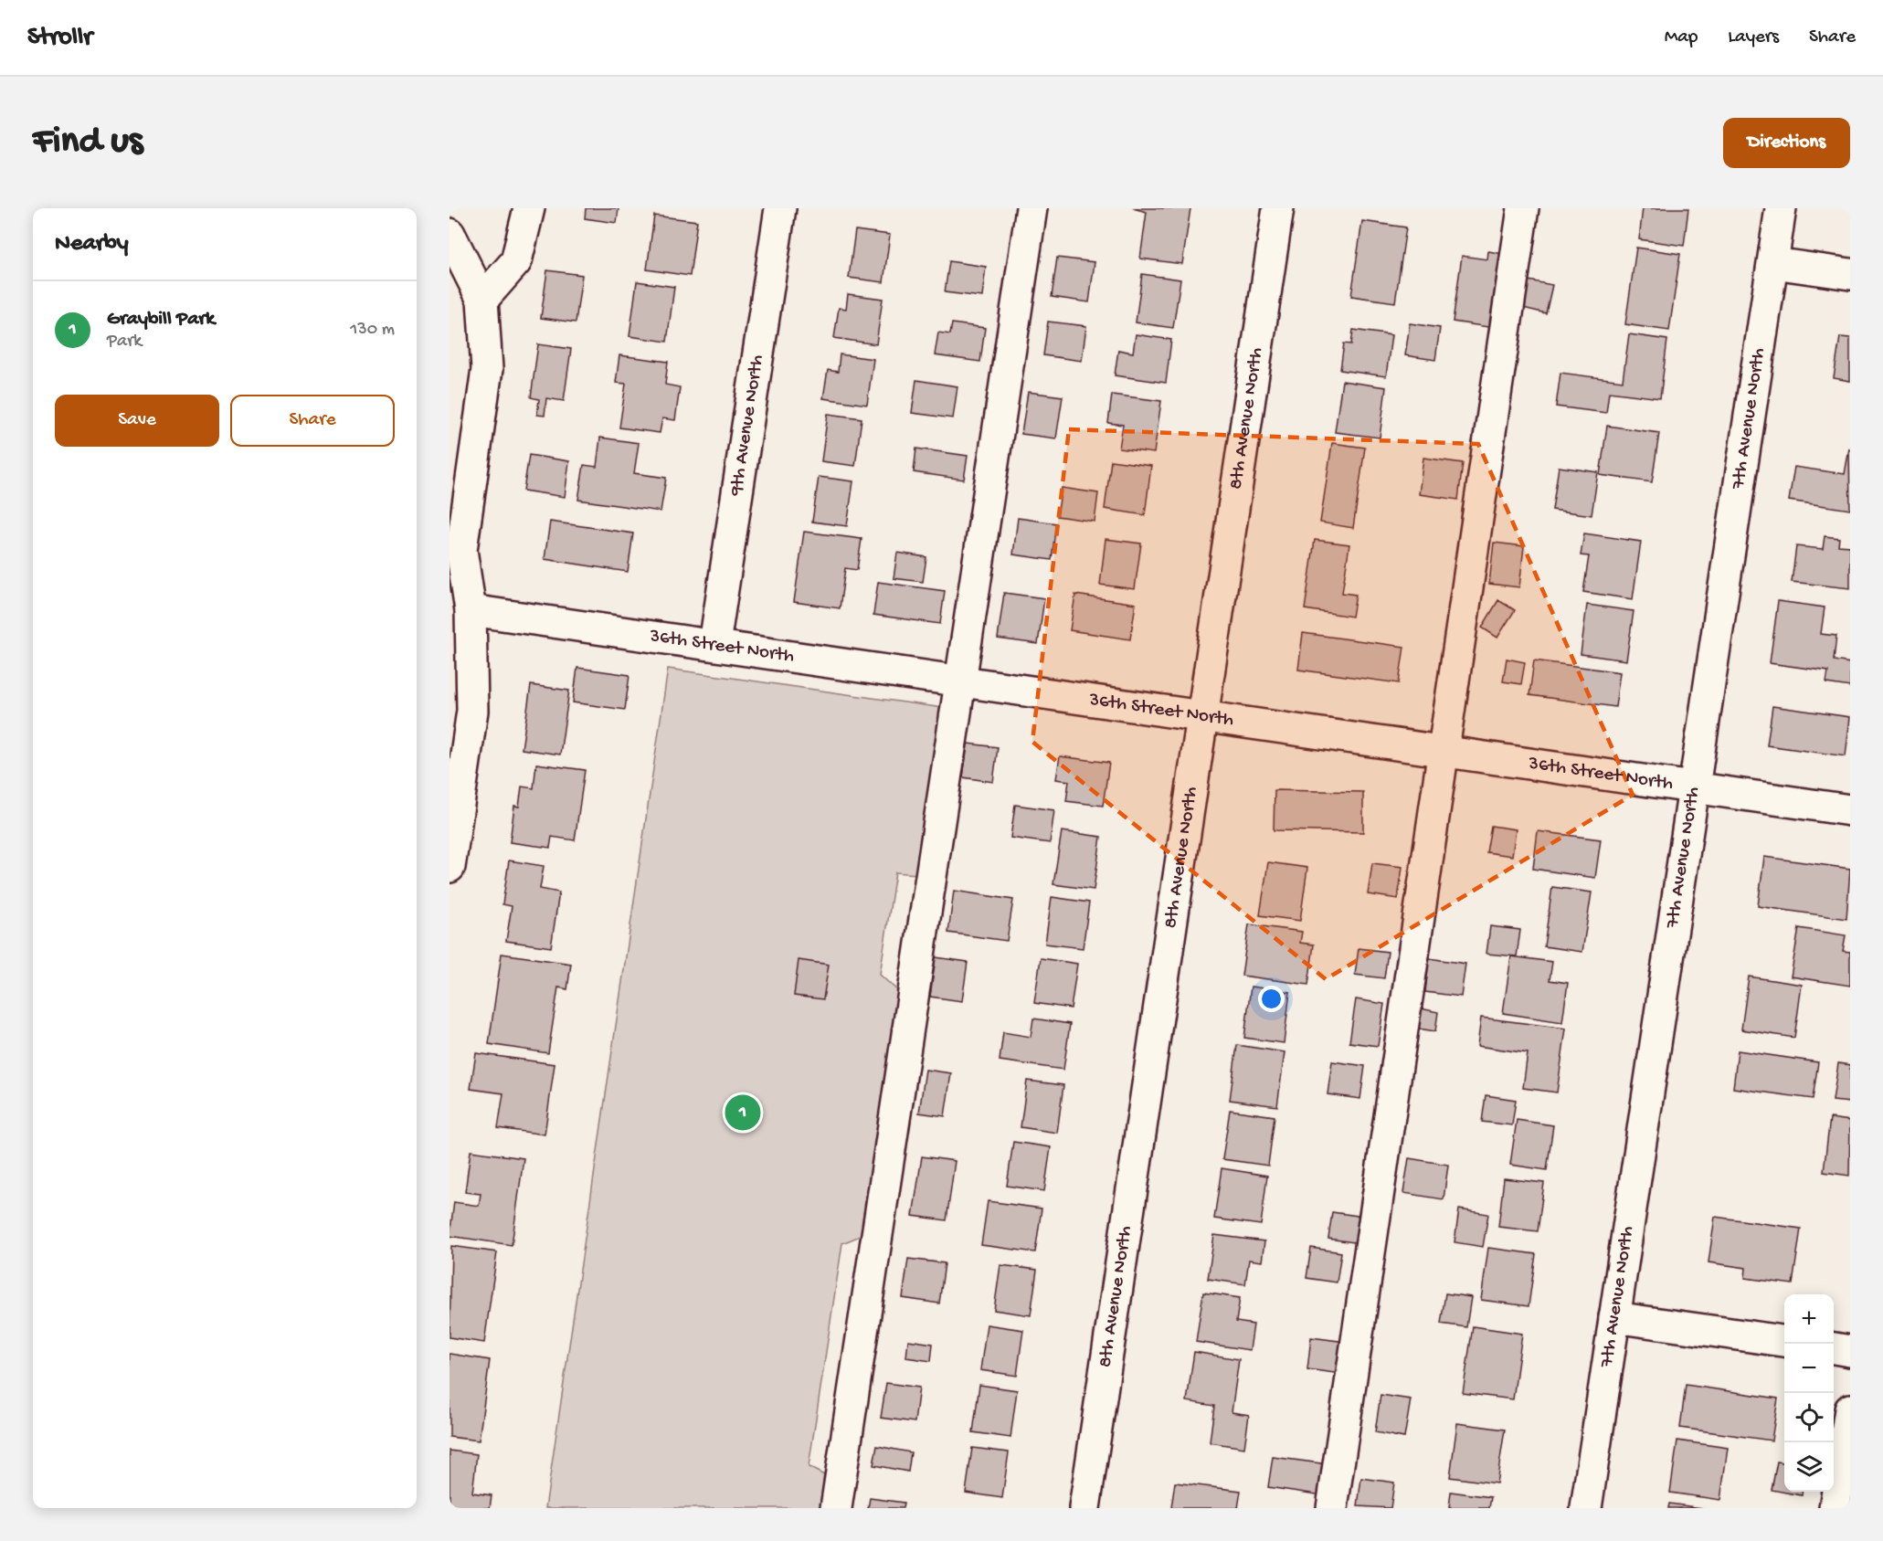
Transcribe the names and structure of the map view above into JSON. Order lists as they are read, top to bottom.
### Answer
{
  "streets": {
    "street": [
      "8th Avenue North",
      "7th Avenue North",
      "9th Avenue North",
      "36th Street North"
    ]
  },
  "crossings": [
    ["8th Avenue North", "36th Street North"],
    ["7th Avenue North", "36th Street North"],
    ["9th Avenue North", "36th Street North"]
  ],
  "page": {
    "header": "Strollr",
    "nav": ["Map", "Layers", "Share"],
    "buttons": [
      "Directions",
      ["Save", "Share"]
    ],
    "title": "Find us",
    "heading": "Nearby",
    "list": [
      {
        "mark": "1",
        "name": "Graybill Park",
        "note": "Park",
        "value": "130 m"
      }
    ],
    "pins": "1",
    "map_buttons": ["+", "−"]
  }
}
